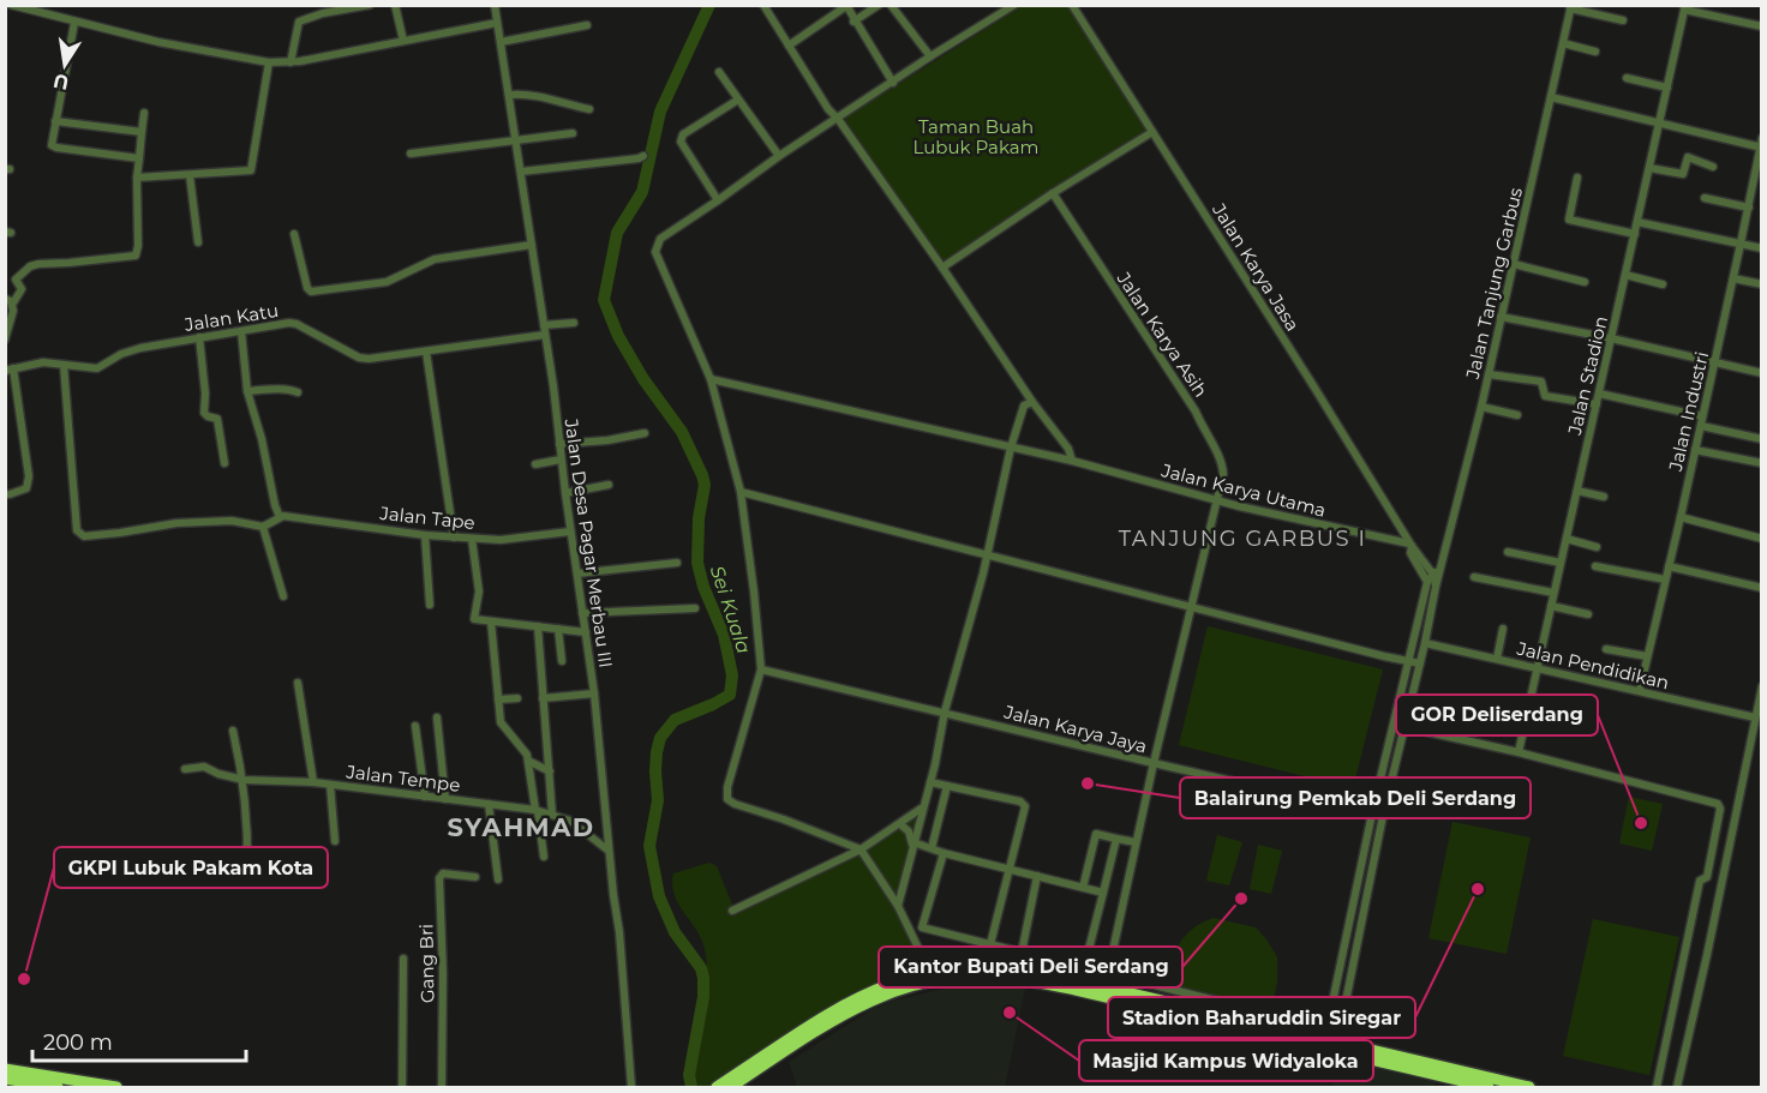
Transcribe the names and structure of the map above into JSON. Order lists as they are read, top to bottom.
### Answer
{
  "streets": {
    "street": [
      "Jalan Karya Jasa",
      "Jalan Tanjung Garbus",
      "Jalan Katu",
      "Jalan Karya Asih",
      "Jalan Stadion",
      "Jalan Industri",
      "Jalan Karya Utama",
      "Jalan Tape",
      "Jalan Desa Pagar Merbau III",
      "Jalan Pendidikan",
      "Jalan Karya Jaya",
      "Jalan Tempe",
      "Gang Bri"
    ]
  },
  "crossings": [
    ["Jalan Karya Jasa", "Jalan Tanjung Garbus"],
    ["Jalan Karya Jasa", "Jalan Karya Utama"],
    ["Jalan Tanjung Garbus", "Jalan Pendidikan"],
    ["Jalan Tanjung Garbus", "Jalan Karya Jaya"],
    ["Jalan Katu", "Jalan Desa Pagar Merbau III"],
    ["Jalan Karya Asih", "Jalan Karya Utama"],
    ["Jalan Karya Asih", "Jalan Karya Jaya"],
    ["Jalan Stadion", "Jalan Pendidikan"],
    ["Jalan Industri", "Jalan Pendidikan"],
    ["Jalan Tape", "Jalan Desa Pagar Merbau III"],
    ["Jalan Desa Pagar Merbau III", "Jalan Tempe"]
  ],
  "districts": ["TANJUNG GARBUS I", "SYAHMAD"],
  "water": ["Sei Kuala"],
  "parks": ["Taman Buah Lubuk Pakam"],
  "places": [
    "Balairung Pemkab Deli Serdang",
    "GOR Deliserdang",
    "Stadion Baharuddin Siregar",
    "Kantor Bupati Deli Serdang",
    "GKPI Lubuk Pakam Kota",
    "Masjid Kampus Widyaloka"
  ],
  "scale_bar": "200 m",
  "north": "bottom"
}
